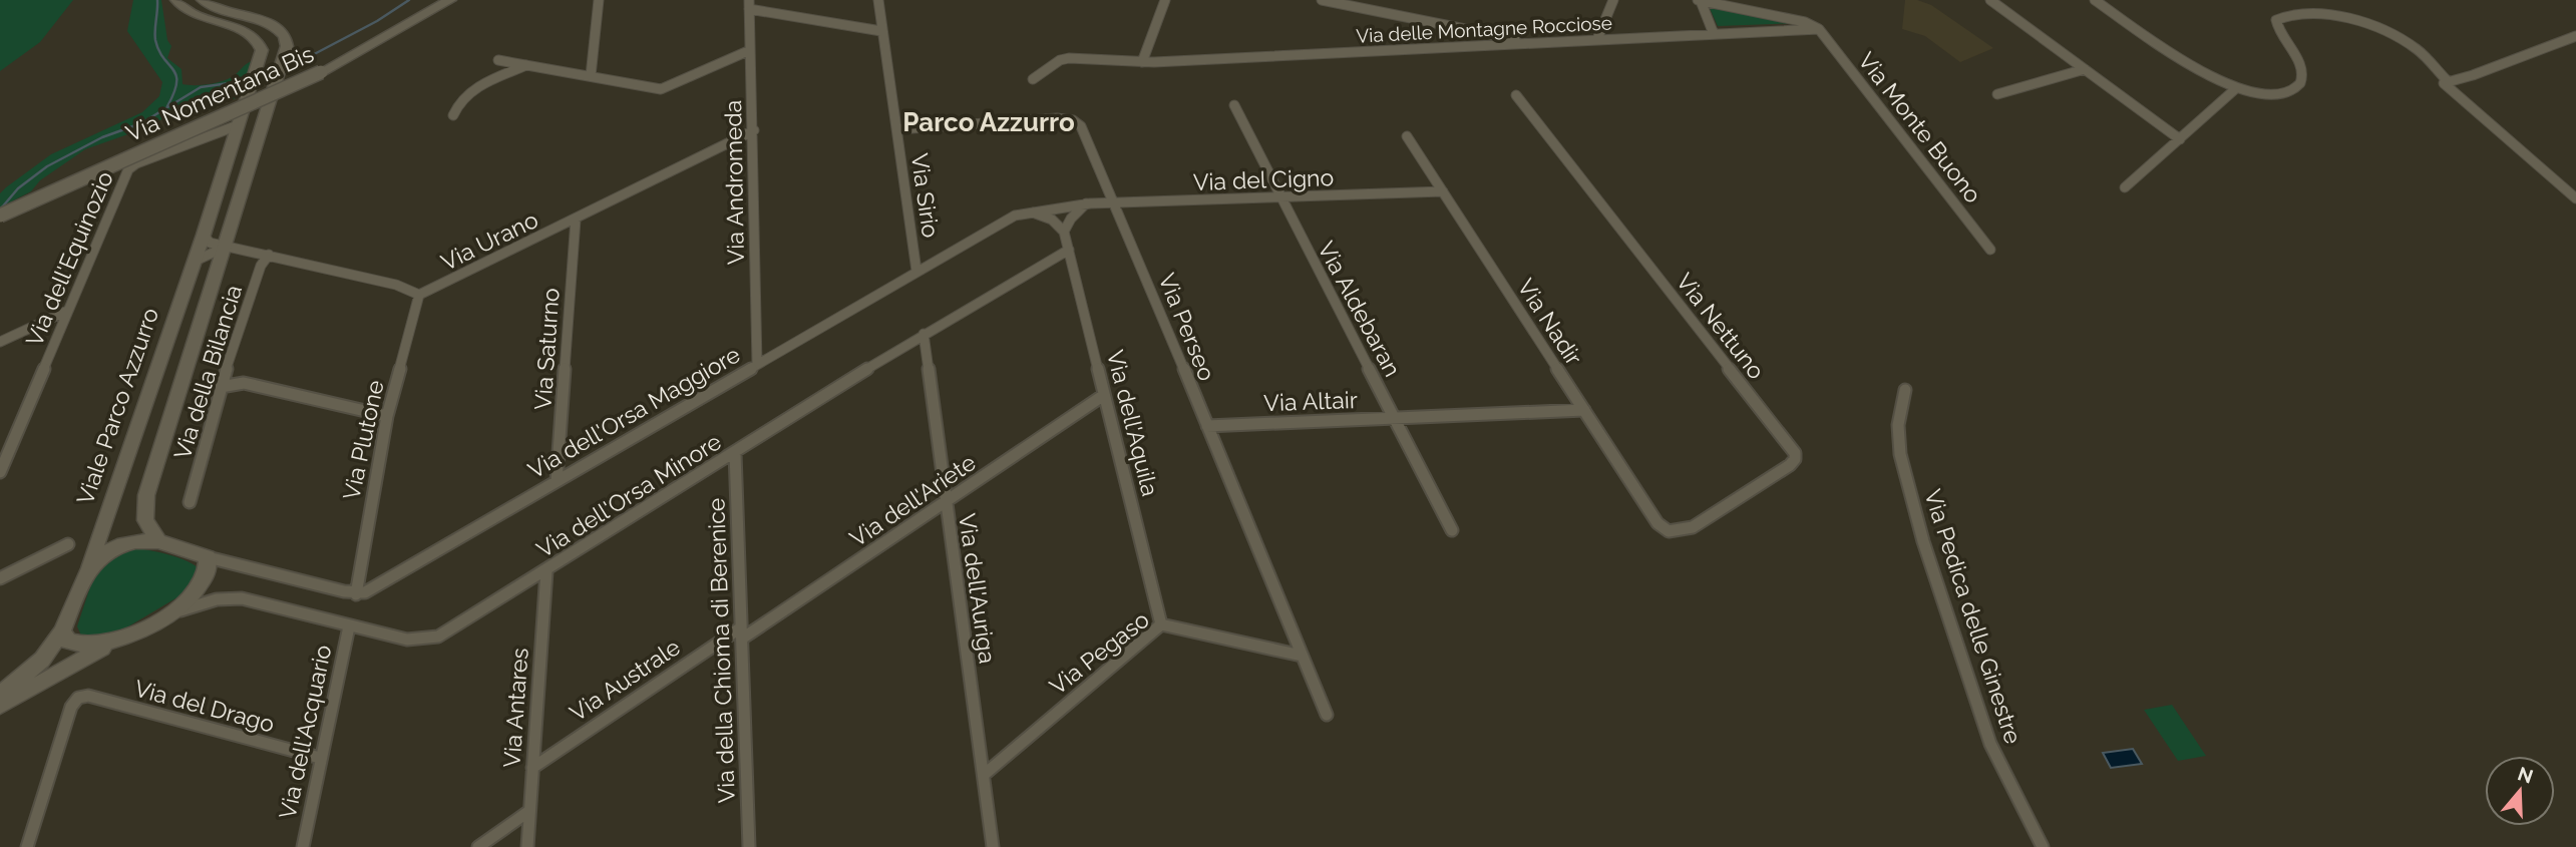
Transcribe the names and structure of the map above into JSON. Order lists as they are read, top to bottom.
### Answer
{
  "streets": {
    "street": [
      "Via delle Montagne Rocciose",
      "Via Nomentana Bis",
      "Via Monte Buono",
      "Via del Cigno",
      "Via Andromeda",
      "Via Sirio",
      "Via Urano",
      "Via dell'Equinozio",
      "Via Aldebaran",
      "Via Nadir",
      "Via Nettuno",
      "Via Perseo",
      "Via Saturno",
      "Via della Bilancia",
      "Via Altair",
      "Viale Parco Azzurro",
      "Via dell'Orsa Maggiore",
      "Via dell'Aquila",
      "Via Plutone",
      "Via dell'Orsa Minore",
      "Via dell'Ariete",
      "Via dell'Auriga",
      "Via Pedica delle Ginestre",
      "Via della Chioma di Berenice",
      "Via Pegaso",
      "Via Australe",
      "Via del Drago",
      "Via Antares",
      "Via dell'Acquario"
    ]
  },
  "crossings": [
    ["Via delle Montagne Rocciose", "Via Monte Buono"],
    ["Via del Cigno", "Via Aldebaran"],
    ["Via del Cigno", "Via Nadir"],
    ["Via del Cigno", "Via Perseo"],
    ["Via del Cigno", "Via dell'Orsa Maggiore"],
    ["Via Andromeda", "Via Urano"],
    ["Via Andromeda", "Via dell'Orsa Maggiore"],
    ["Via Sirio", "Via Perseo"],
    ["Via Sirio", "Via dell'Orsa Maggiore"],
    ["Via Urano", "Via Saturno"],
    ["Via Urano", "Via Plutone"],
    ["Via dell'Equinozio", "Viale Parco Azzurro"],
    ["Via Aldebaran", "Via Altair"],
    ["Via Nadir", "Via Nettuno"],
    ["Via Nadir", "Via Altair"],
    ["Via Perseo", "Via Altair"],
    ["Via Perseo", "Via Pegaso"],
    ["Via Saturno", "Via dell'Orsa Maggiore"],
    ["Via dell'Orsa Maggiore", "Via Plutone"],
    ["Via dell'Aquila", "Via dell'Orsa Minore"],
    ["Via dell'Aquila", "Via dell'Ariete"],
    ["Via dell'Aquila", "Via Pegaso"],
    ["Via dell'Orsa Minore", "Via dell'Auriga"],
    ["Via dell'Orsa Minore", "Via della Chioma di Berenice"],
    ["Via dell'Orsa Minore", "Via Antares"],
    ["Via dell'Orsa Minore", "Via dell'Acquario"],
    ["Via dell'Ariete", "Via dell'Auriga"],
    ["Via dell'Ariete", "Via della Chioma di Berenice"],
    ["Via dell'Ariete", "Via Australe"],
    ["Via dell'Auriga", "Via Pegaso"],
    ["Via della Chioma di Berenice", "Via Australe"],
    ["Via Australe", "Via Antares"],
    ["Via del Drago", "Via dell'Acquario"]
  ],
  "districts": ["Parco Azzurro"],
  "north": "top"
}
